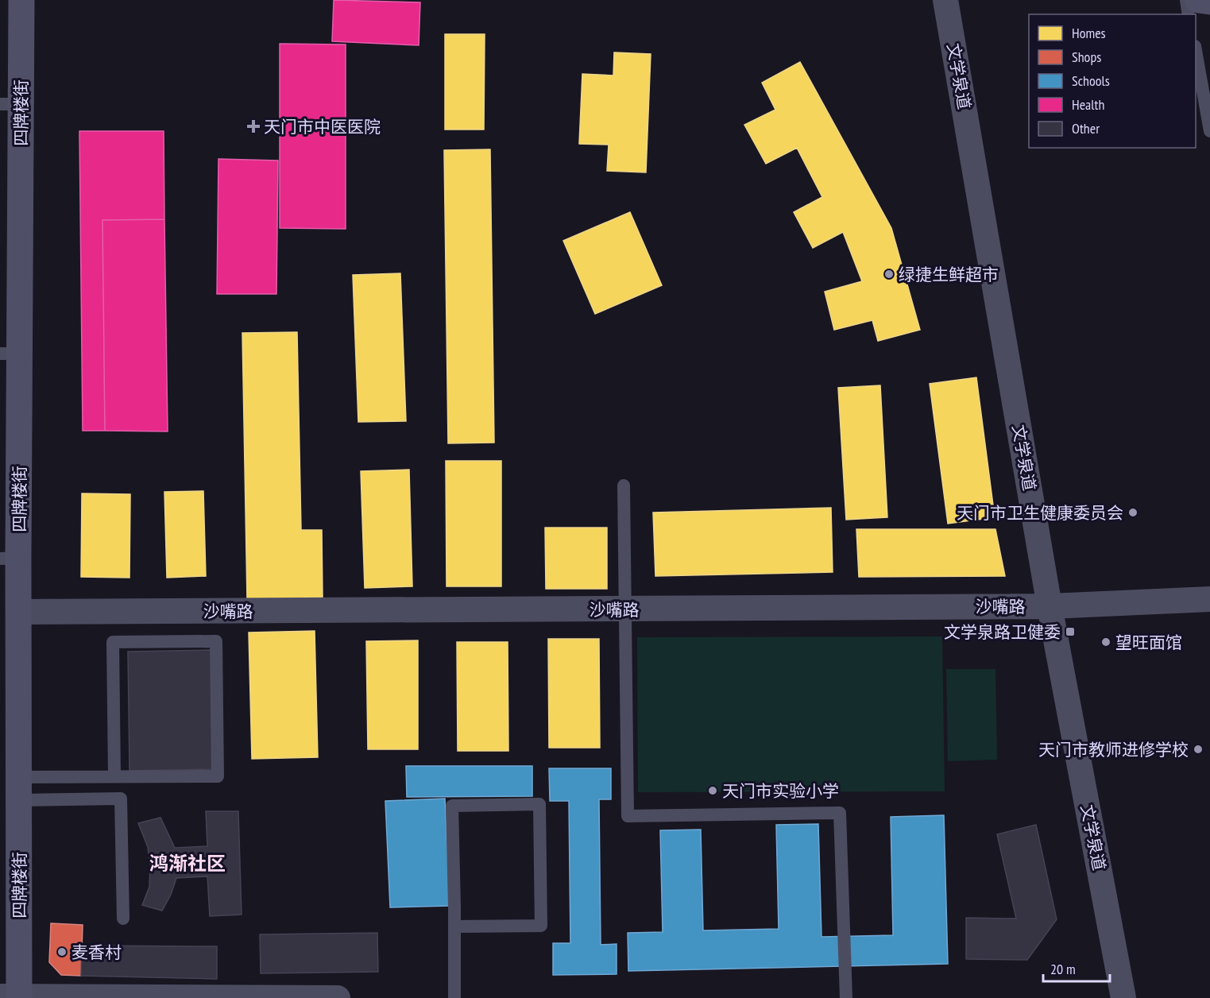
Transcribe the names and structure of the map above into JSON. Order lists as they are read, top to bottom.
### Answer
{
  "streets": {
    "street": ["文学泉道", "四牌楼街", "沙嘴路"]
  },
  "crossings": [
    ["文学泉道", "沙嘴路"],
    ["四牌楼街", "沙嘴路"]
  ],
  "districts": ["鸿渐社区"],
  "places": {
    "health": ["天门市中医医院"],
    "other": [
      "绿捷生鲜超市",
      "天门市卫生健康委员会",
      "望旺面馆",
      "天门市教师进修学校",
      "天门市实验小学",
      "麦香村"
    ],
    "transit": ["文学泉路卫健委"]
  },
  "legend": [
    "Homes",
    "Shops",
    "Schools",
    "Health",
    "Other"
  ],
  "scale_bar": "20 m"
}
